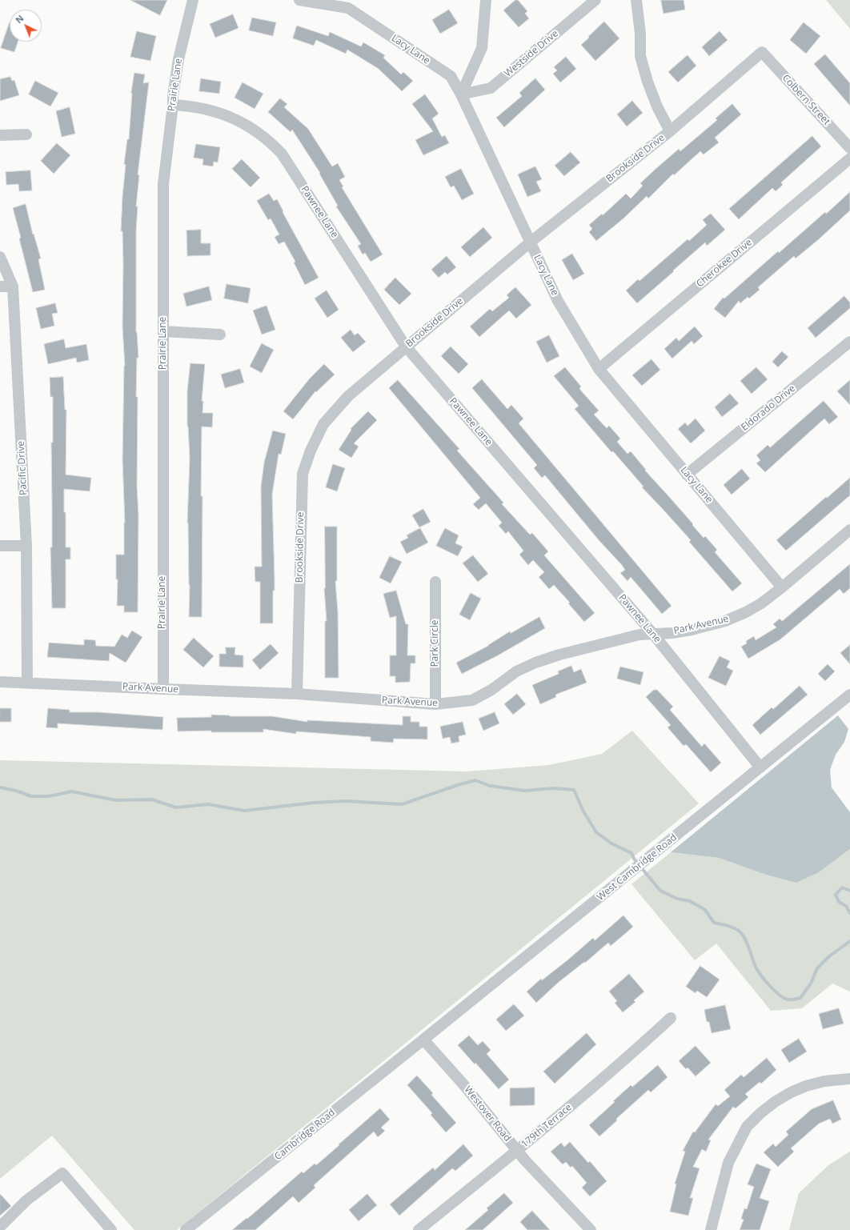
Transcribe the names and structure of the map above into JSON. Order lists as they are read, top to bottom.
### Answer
{
  "streets": {
    "street": [
      "Lacy Lane",
      "Westside Drive",
      "Prairie Lane",
      "Colbern Street",
      "Brookside Drive",
      "Pawnee Lane",
      "Cherokee Drive",
      "Eldorado Drive",
      "Pacific Drive",
      "Park Avenue",
      "Park Circle",
      "West Cambridge Road",
      "Westover Road",
      "179th Terrace",
      "Cambridge Road"
    ]
  },
  "crossings": [
    ["Lacy Lane", "Westside Drive"],
    ["Lacy Lane", "Brookside Drive"],
    ["Lacy Lane", "Cherokee Drive"],
    ["Lacy Lane", "Eldorado Drive"],
    ["Lacy Lane", "Park Avenue"],
    ["Prairie Lane", "Pawnee Lane"],
    ["Prairie Lane", "Park Avenue"],
    ["Colbern Street", "Brookside Drive"],
    ["Brookside Drive", "Pawnee Lane"],
    ["Brookside Drive", "Park Avenue"],
    ["Pawnee Lane", "Park Avenue"],
    ["Pawnee Lane", "West Cambridge Road"],
    ["Pacific Drive", "Park Avenue"],
    ["Park Avenue", "Park Circle"],
    ["West Cambridge Road", "Westover Road"],
    ["West Cambridge Road", "Cambridge Road"],
    ["Westover Road", "179th Terrace"],
    ["Westover Road", "Cambridge Road"]
  ],
  "north": "top left"
}
